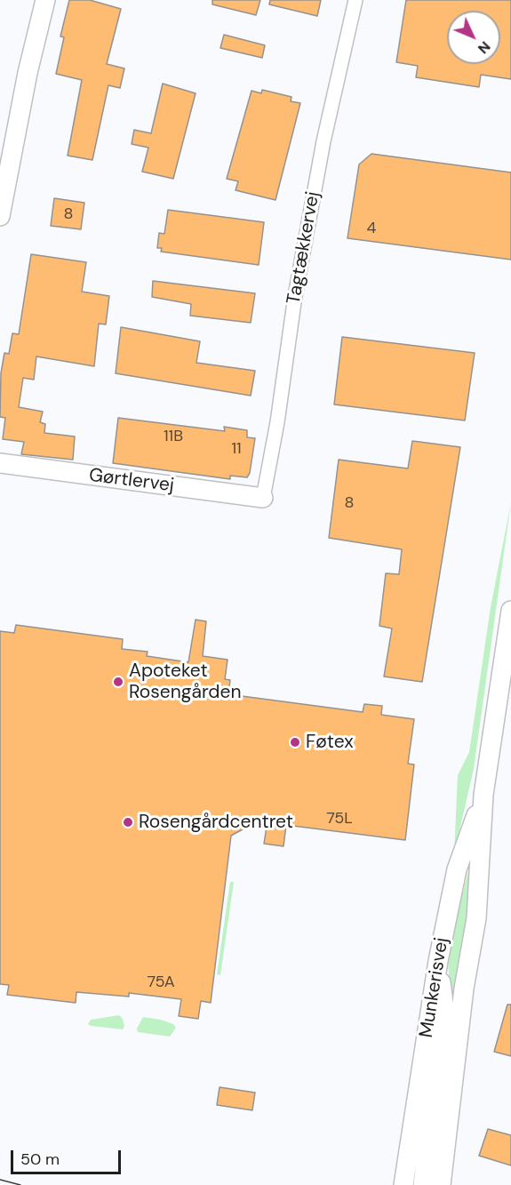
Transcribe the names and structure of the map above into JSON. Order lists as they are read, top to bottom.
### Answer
{
  "streets": {
    "main road": ["Gørtlervej", "Munkerisvej"],
    "street": ["Tagtækkervej"]
  },
  "crossings": [
    ["Tagtækkervej", "Gørtlervej"]
  ],
  "places": ["Apoteket Rosengården", "Føtex", "Rosengårdcentret"],
  "house_numbers": [
    "8",
    "4",
    "11B",
    "11",
    "8",
    "75L",
    "75A"
  ],
  "scale_bar": "50 m",
  "north": "bottom right"
}
